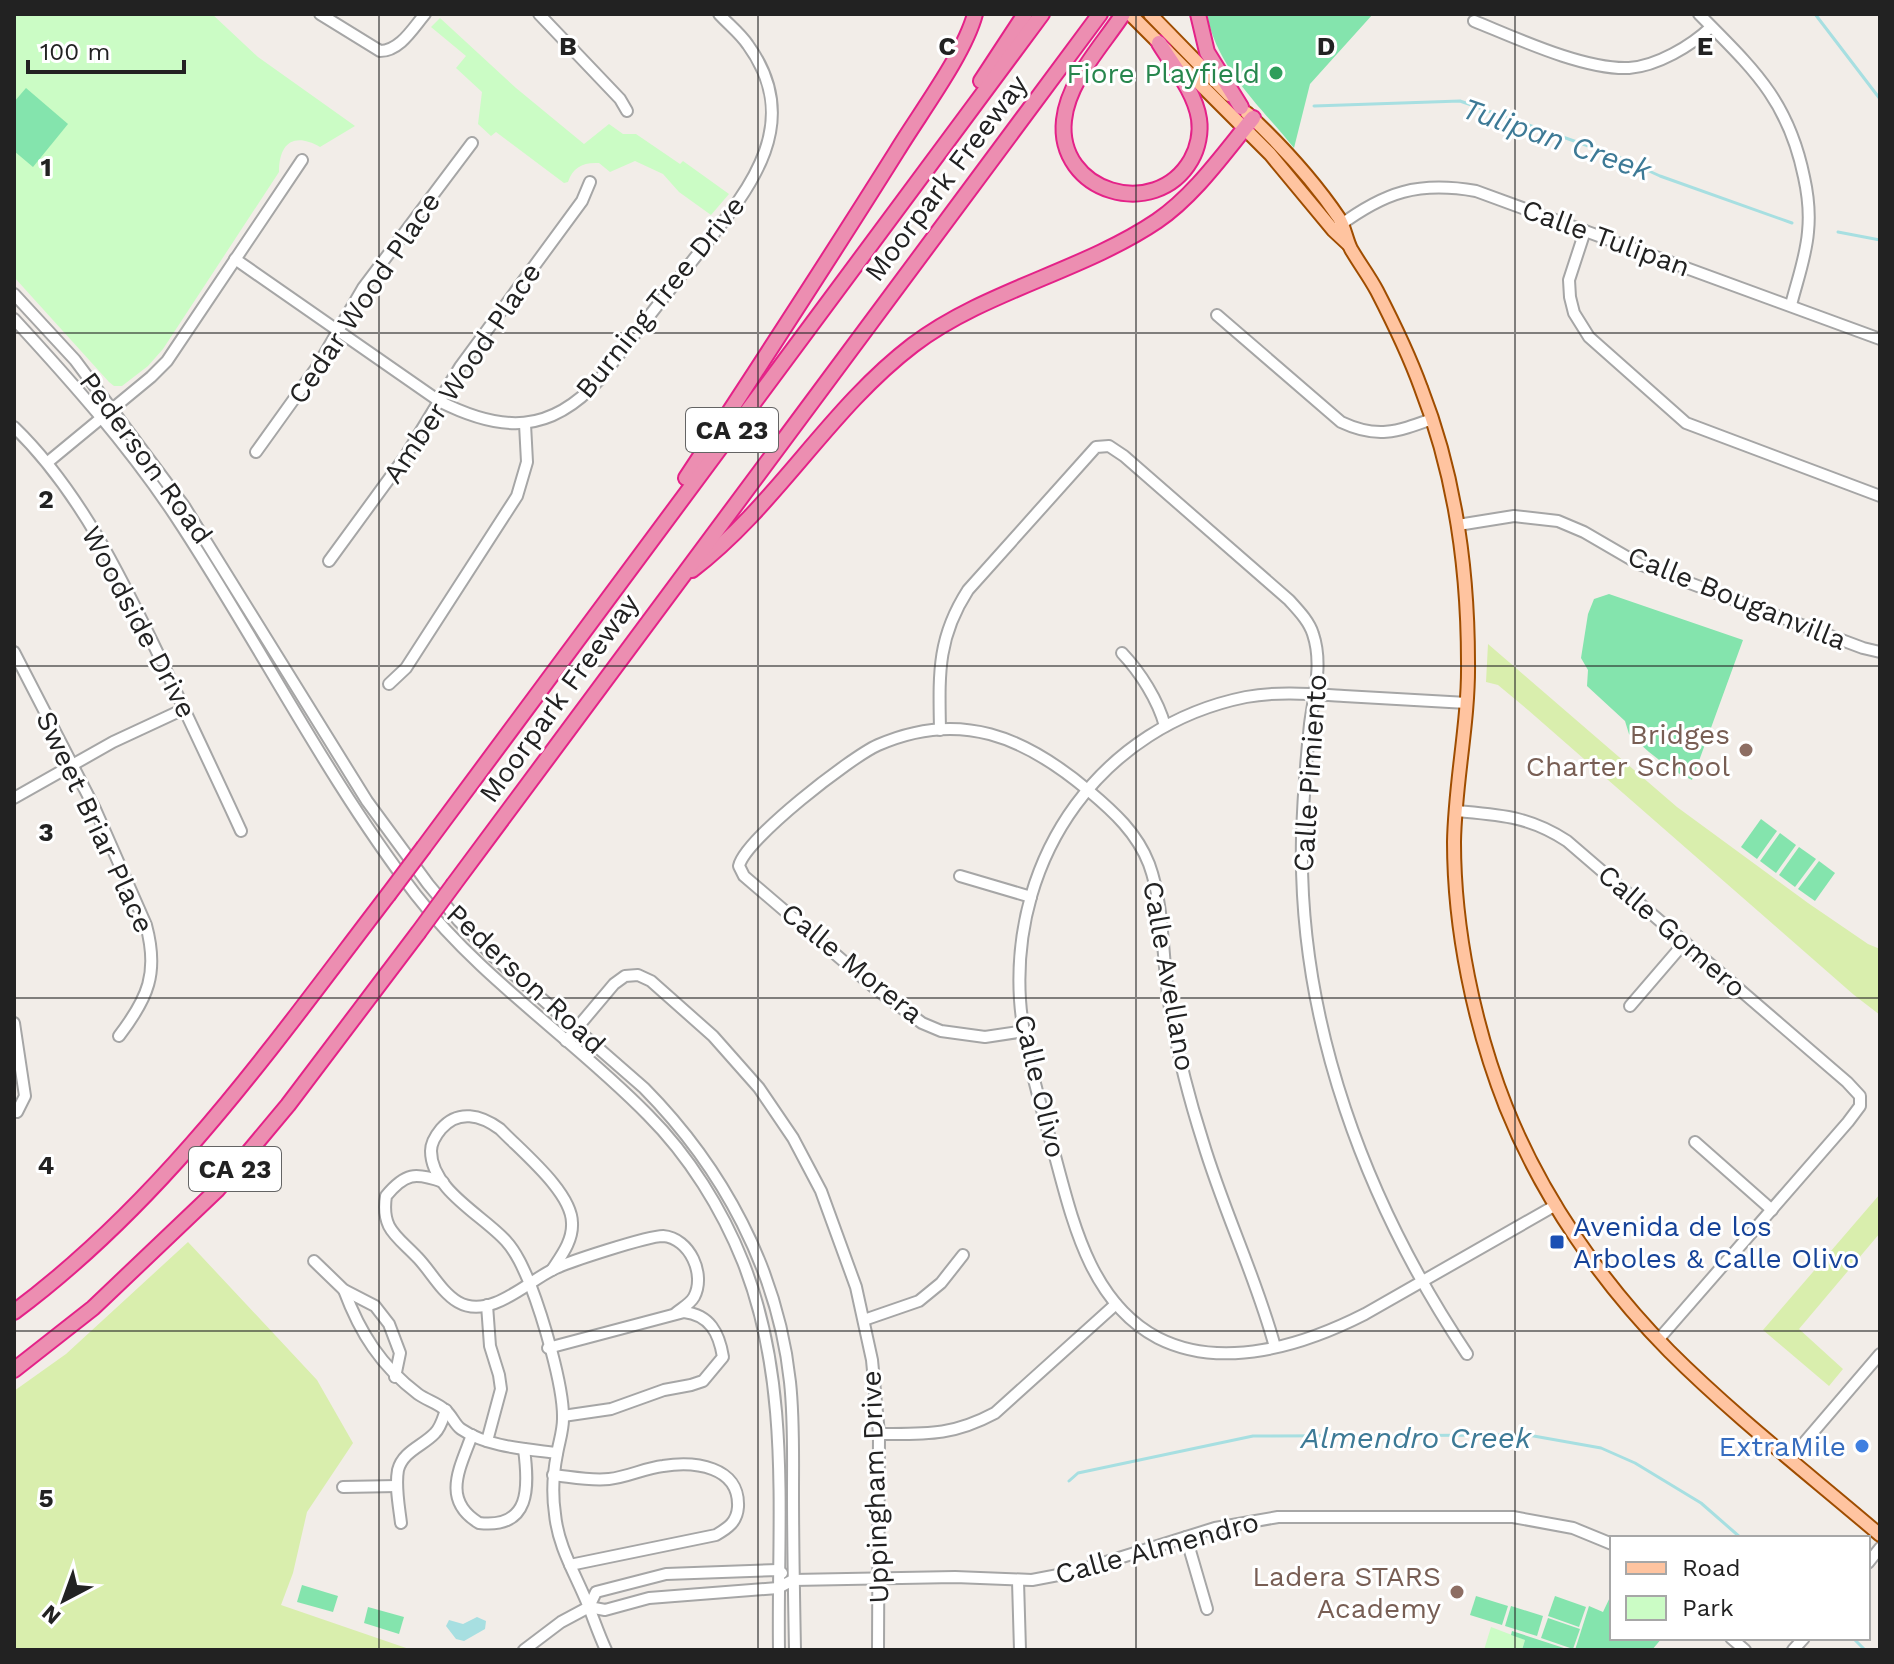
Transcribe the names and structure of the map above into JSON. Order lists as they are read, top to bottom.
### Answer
{
  "streets": {
    "highway": ["Moorpark Freeway", "CA 23"],
    "street": [
      "Calle Tulipan",
      "Burning Tree Drive",
      "Cedar Wood Place",
      "Amber Wood Place",
      "Pederson Road",
      "Calle Bouganvilla",
      "Woodside Drive",
      "Calle Pimiento",
      "Sweet Briar Place",
      "Calle Gomero",
      "Calle Morera",
      "Calle Avellano",
      "Calle Olivo",
      "Uppingham Drive",
      "Calle Almendro"
    ]
  },
  "crossings": [
    ["Burning Tree Drive", "Cedar Wood Place"],
    ["Burning Tree Drive", "Amber Wood Place"],
    ["Pederson Road", "Uppingham Drive"],
    ["Pederson Road", "Calle Almendro"],
    ["Calle Pimiento", "Calle Avellano"],
    ["Calle Pimiento", "Calle Olivo"],
    ["Calle Morera", "Calle Avellano"],
    ["Calle Morera", "Calle Olivo"],
    ["Calle Avellano", "Calle Olivo"],
    ["Uppingham Drive", "Calle Almendro"]
  ],
  "water": ["Tulipan Creek", "Almendro Creek"],
  "places": {
    "other": [
      "Fiore Playfield",
      "Bridges Charter School",
      "ExtraMile",
      "Ladera STARS Academy"
    ],
    "transit": ["Avenida de los Arboles & Calle Olivo"]
  },
  "legend": ["Road", "Park"],
  "scale_bar": "100 m",
  "north": "bottom left",
  "grid": {
    "columns": [
      "B",
      "C",
      "D",
      "E"
    ],
    "rows": [
      "1",
      "2",
      "3",
      "4",
      "5"
    ]
  }
}
